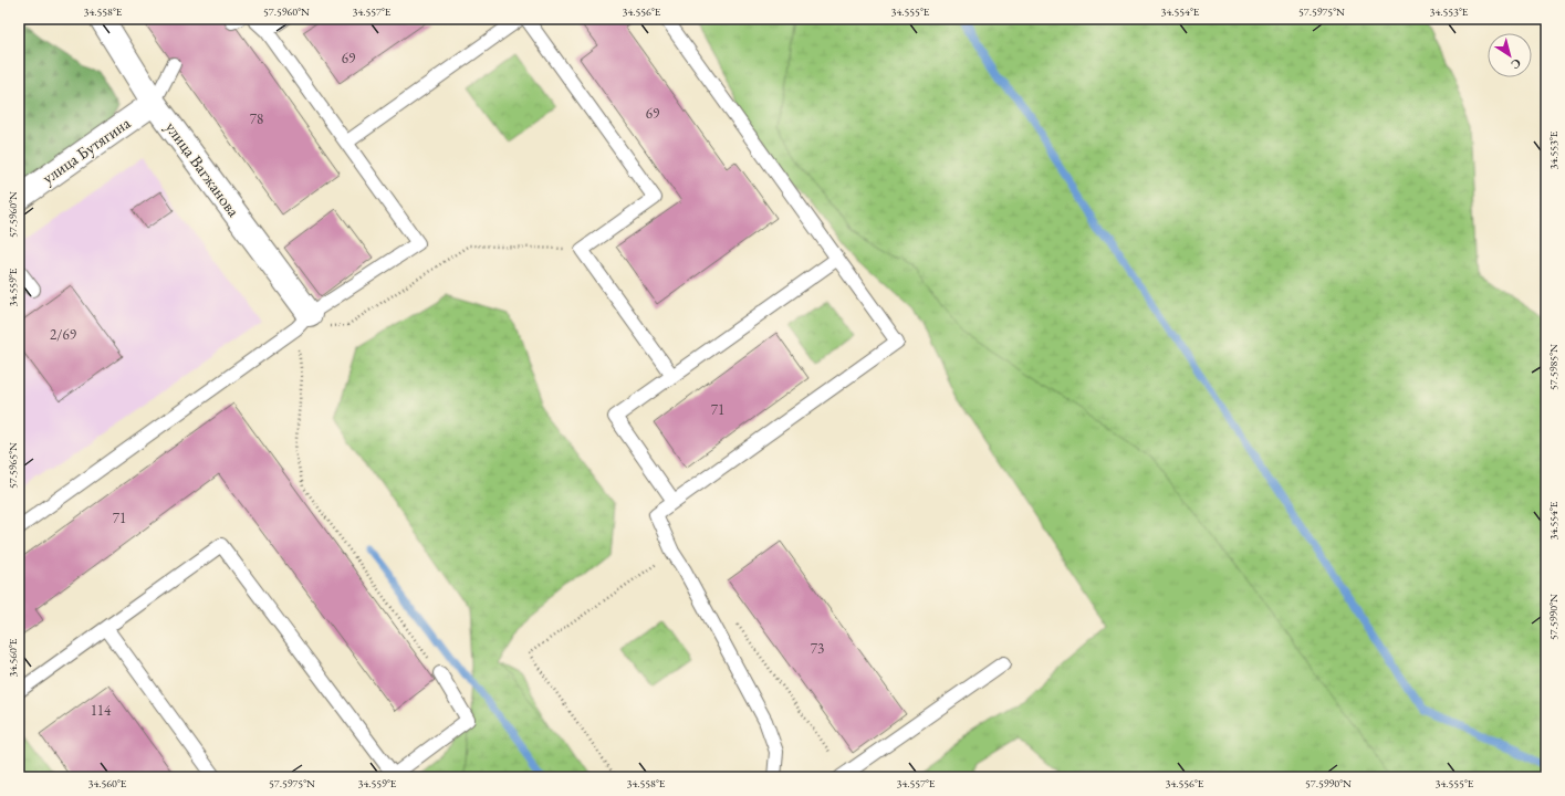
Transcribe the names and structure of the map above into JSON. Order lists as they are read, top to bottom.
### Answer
{
  "streets": {
    "street": ["улица Бутягина", "улица Вагжанова"]
  },
  "crossings": [
    ["улица Бутягина", "улица Вагжанова"]
  ],
  "house_numbers": [
    "69",
    "69",
    "78",
    "2/69",
    "71",
    "71",
    "73",
    "114"
  ],
  "north": "bottom right",
  "coordinates": [
    "34.558°E",
    "57.5960°N",
    "34.557°E",
    "34.556°E",
    "34.555°E",
    "34.554°E",
    "57.5975°N",
    "34.553°E",
    "34.559°E",
    "57.5985°N",
    "57.5965°N",
    "57.5990°N",
    "34.560°E"
  ]
}
